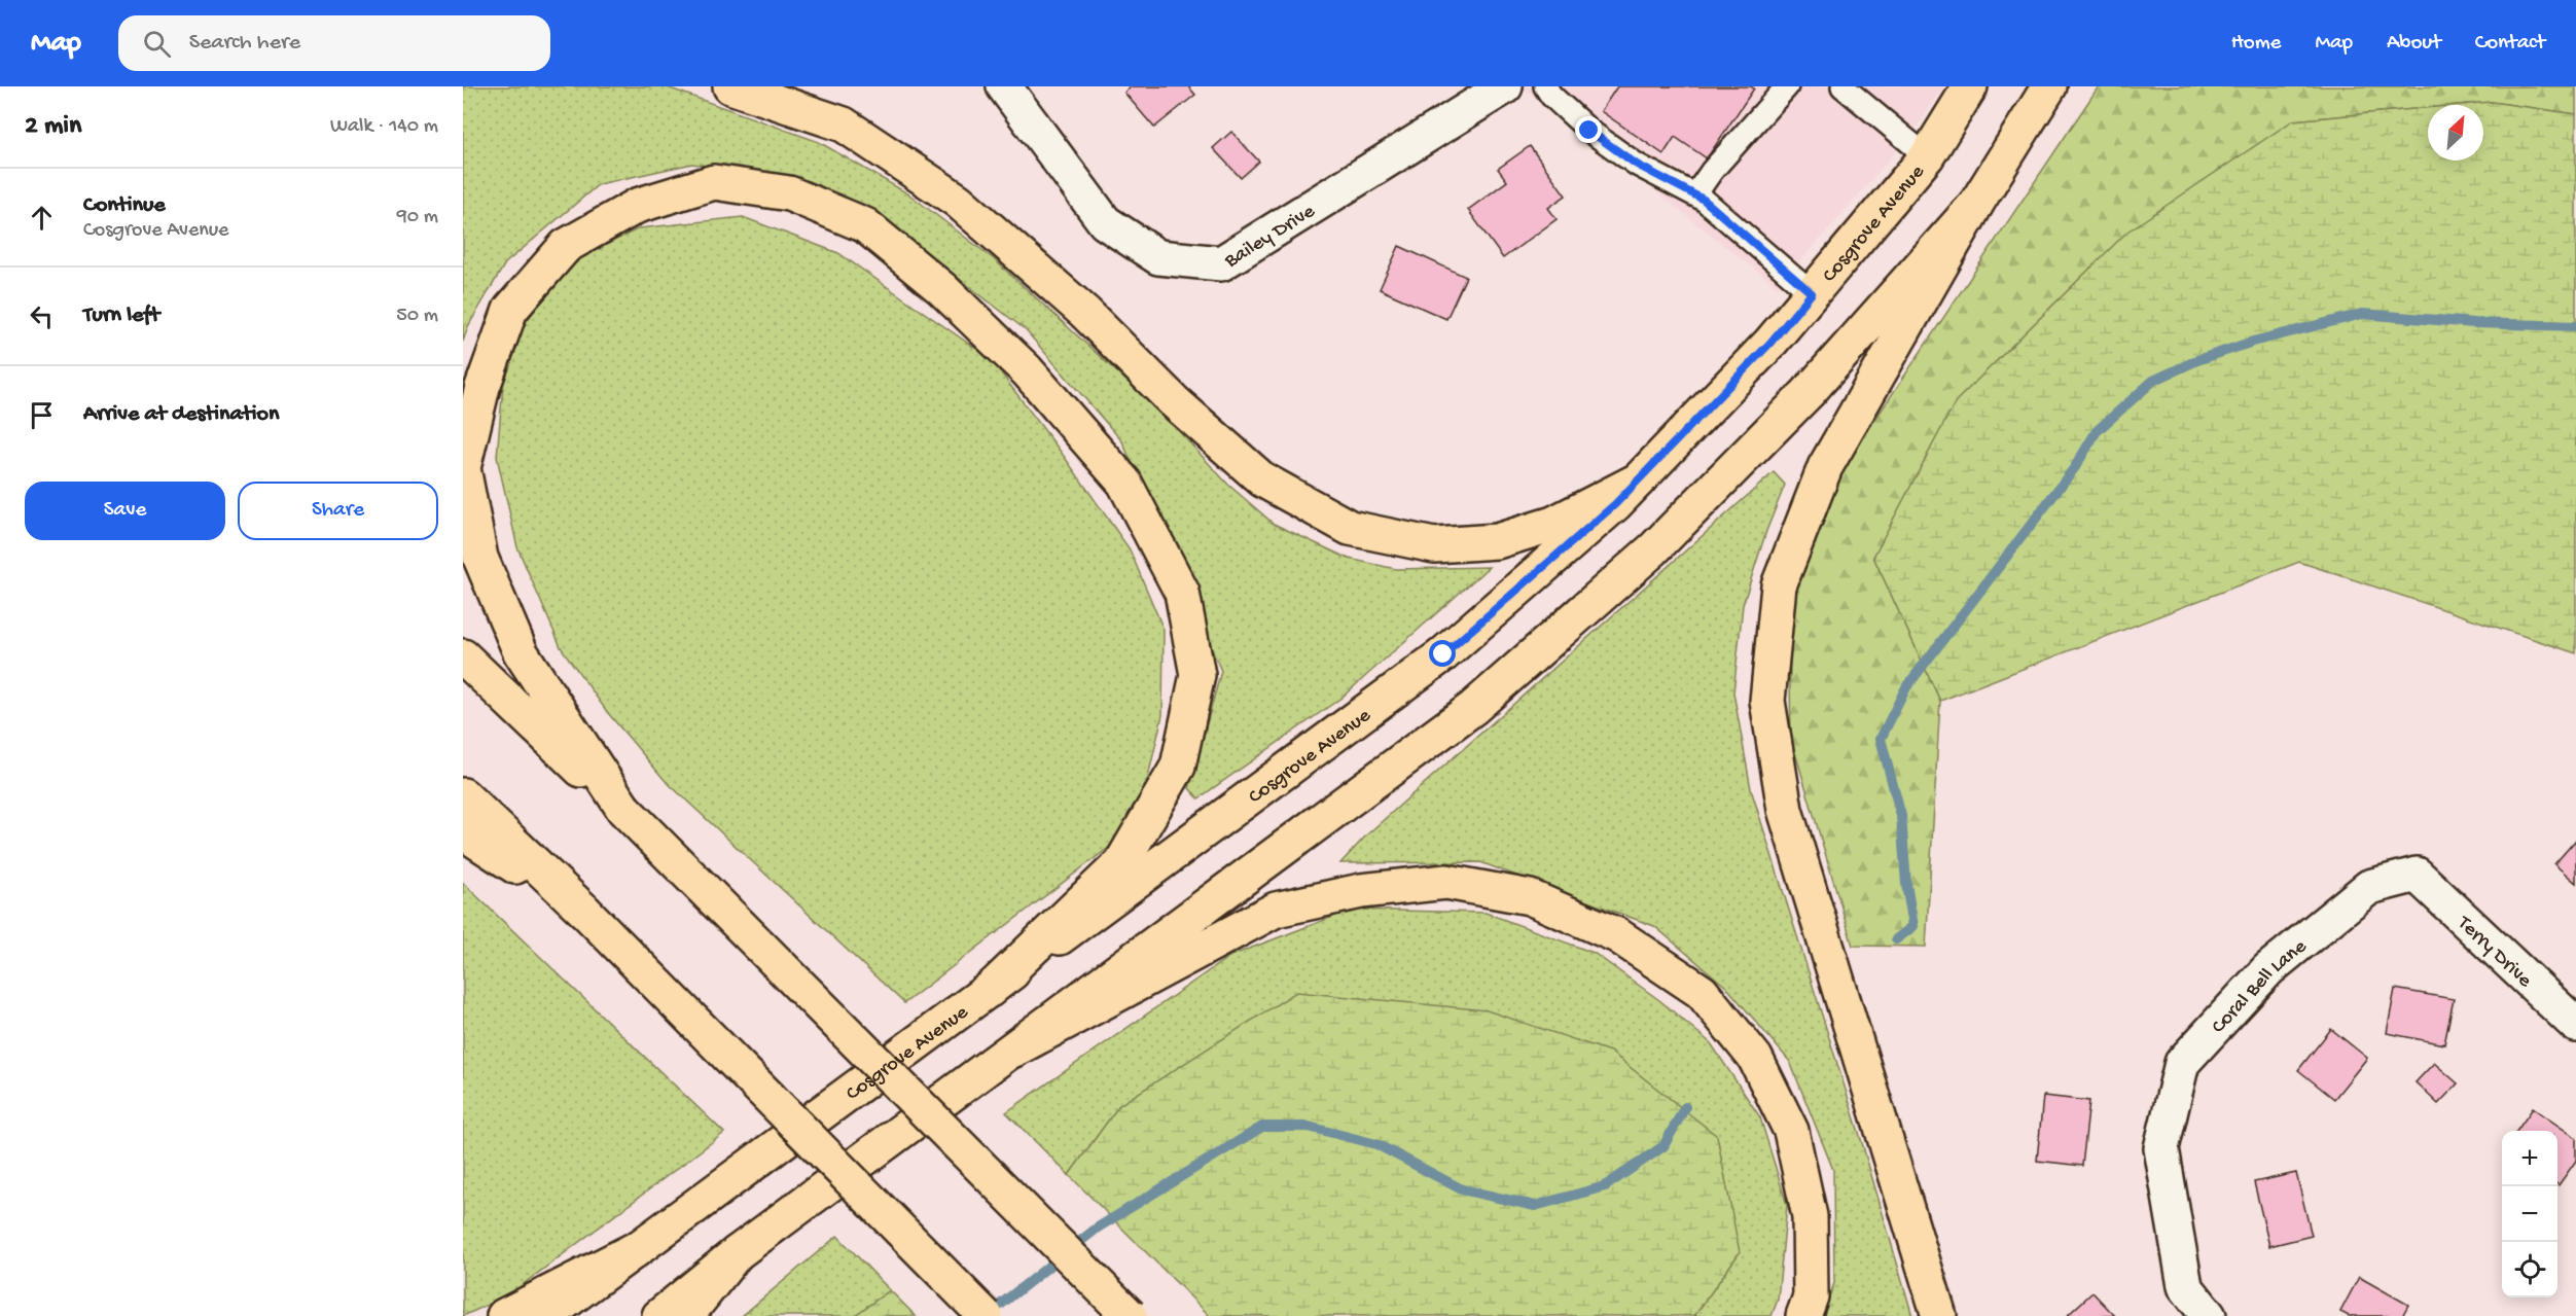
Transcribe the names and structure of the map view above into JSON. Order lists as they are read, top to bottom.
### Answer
{
  "streets": {
    "main road": ["Cosgrove Avenue"],
    "street": ["Bailey Drive", "Terry Drive", "Coral Bell Lane"]
  },
  "crossings": [
    ["Terry Drive", "Coral Bell Lane"]
  ],
  "north": "top right",
  "page": {
    "header": "Map",
    "search": "Search here",
    "nav": [
      "Home",
      "Map",
      "About",
      "Contact"
    ],
    "heading": ["2 min", "Walk · 140 m"],
    "list": [
      ["Continue", "Cosgrove Avenue", "90 m"],
      ["Turn left", "50 m"],
      "Arrive at destination"
    ],
    "buttons": ["Save", "Share"],
    "map_buttons": ["+", "−"]
  }
}
